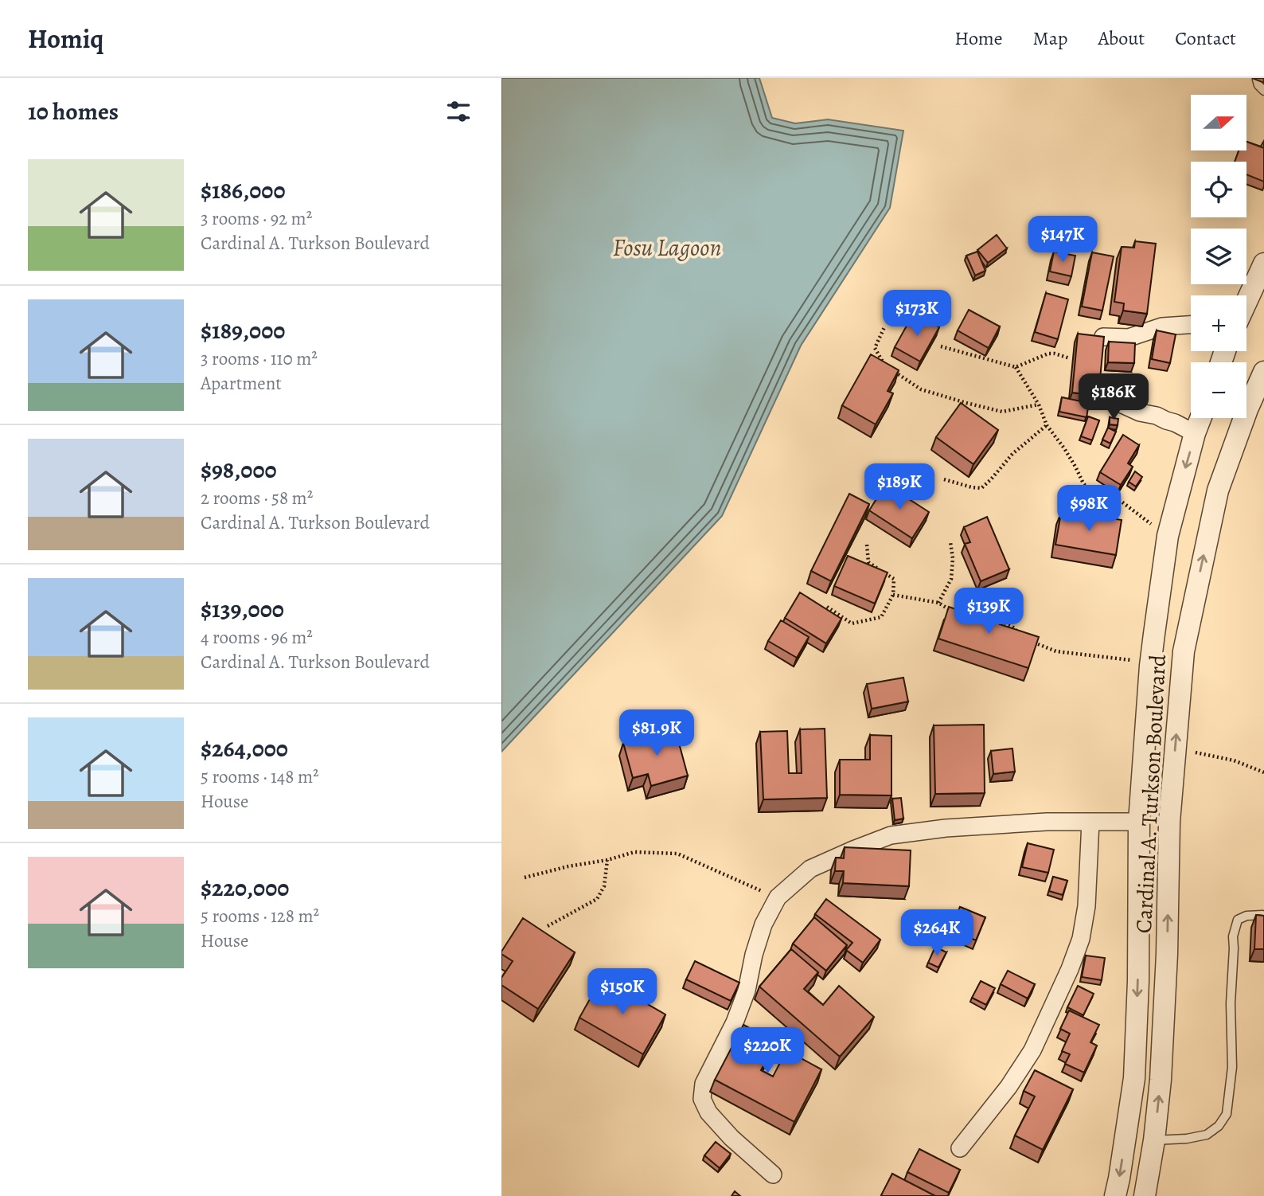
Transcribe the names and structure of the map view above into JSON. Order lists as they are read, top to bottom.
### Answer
{
  "streets": {
    "street": ["Cardinal A. Turkson Boulevard"]
  },
  "water": ["Fosu Lagoon"],
  "north": "right",
  "page": {
    "header": "Homiq",
    "nav": [
      "Home",
      "Map",
      "About",
      "Contact"
    ],
    "heading": "10 homes",
    "map_buttons": ["+", "−"],
    "list": [
      {
        "name": "$186,000",
        "note": "3 rooms · 92 m² · Cardinal A. Turkson Boulevard"
      },
      {
        "name": "$189,000",
        "note": "3 rooms · 110 m² · Apartment"
      },
      {
        "name": "$98,000",
        "note": "2 rooms · 58 m² · Cardinal A. Turkson Boulevard"
      },
      {
        "name": "$139,000",
        "note": "4 rooms · 96 m² · Cardinal A. Turkson Boulevard"
      },
      {
        "name": "$264,000",
        "note": "5 rooms · 148 m² · House"
      },
      {
        "name": "$220,000",
        "note": "5 rooms · 128 m² · House"
      }
    ],
    "price": [
      "$147K",
      "$173K",
      "$186K",
      "$189K",
      "$98K",
      "$139K",
      "$81.9K",
      "$264K",
      "$150K",
      "$220K"
    ]
  }
}
